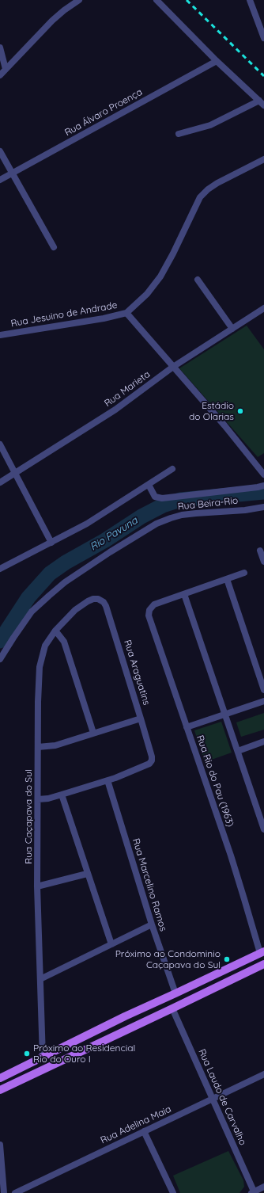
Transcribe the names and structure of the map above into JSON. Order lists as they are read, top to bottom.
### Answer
{
  "streets": {
    "street": [
      "Rua Álvaro Proença",
      "Rua Jesuino de Andrade",
      "Rua Marieta",
      "Rua Beira-Rio",
      "Rua Araguatins",
      "Rua Rio do Pau (1963)",
      "Rua Caçapava do Sul",
      "Rua Marcelino Ramos",
      "Rua Laudo de Carvalho",
      "Rua Adelina Maia"
    ]
  },
  "crossings": [
    ["Rua Araguatins", "Rua Caçapava do Sul"],
    ["Rua Araguatins", "Rua Marcelino Ramos"],
    ["Rua Laudo de Carvalho", "Rua Adelina Maia"]
  ],
  "water": ["Rio Pavuna"],
  "places": ["Estádio do Olarias", "Próximo ao Condominio Caçapava do Sul", "Próximo ao Residencial Rio do Ouro I"]
}
